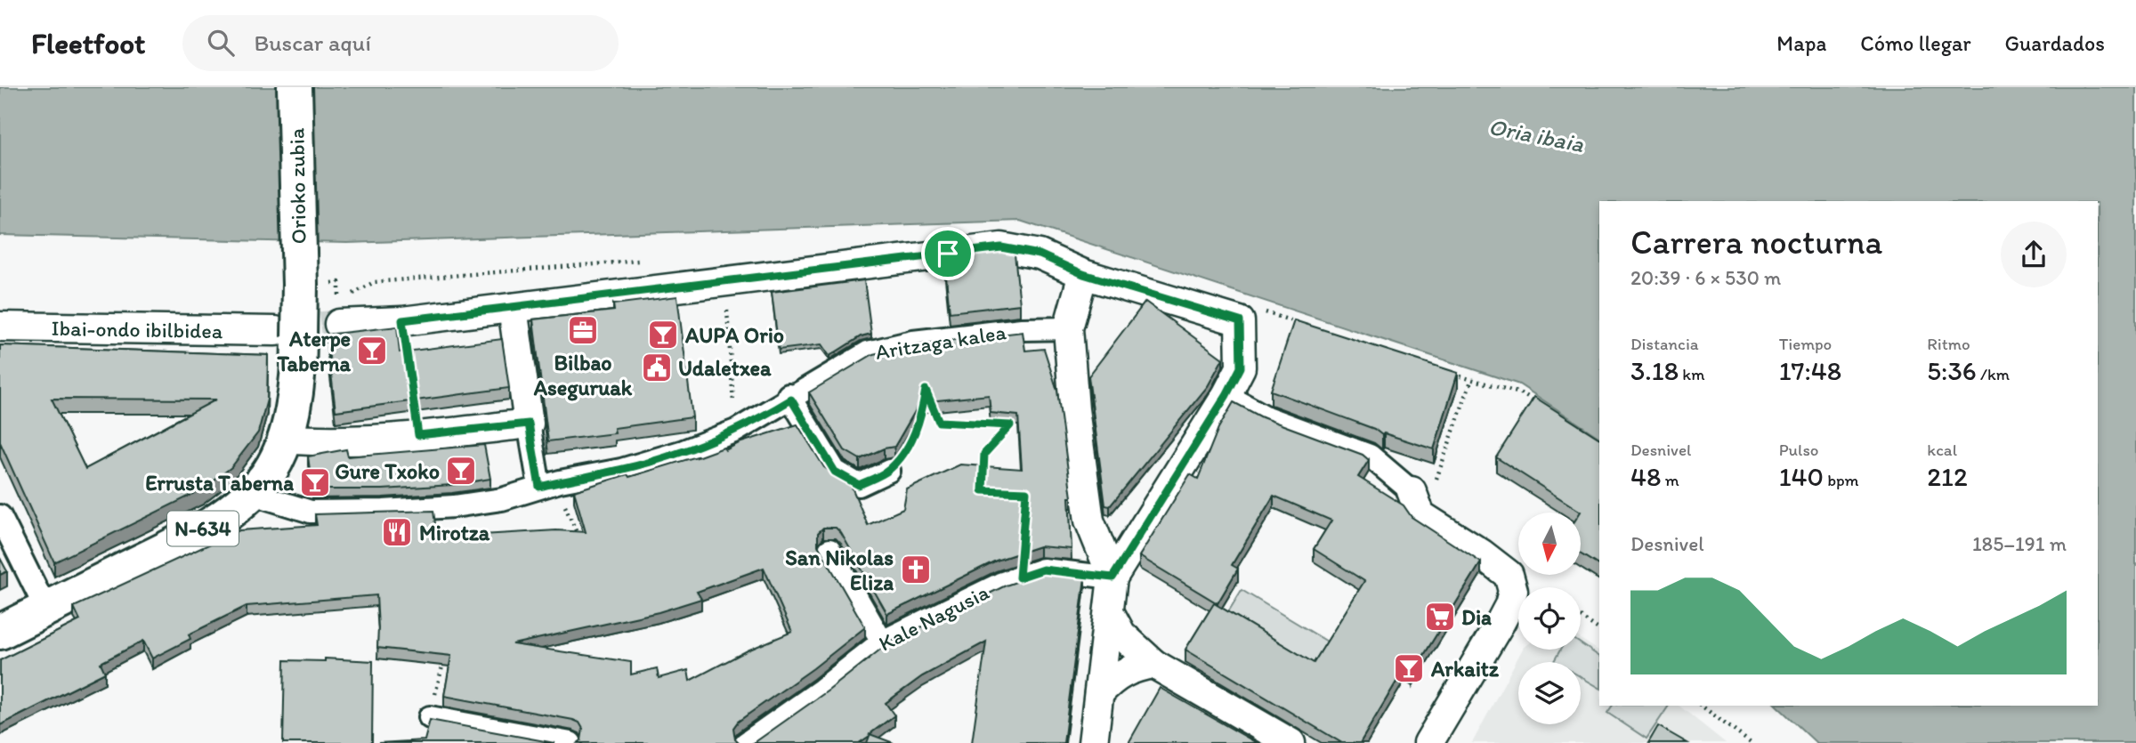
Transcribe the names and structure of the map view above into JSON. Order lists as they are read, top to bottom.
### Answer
{
  "streets": {
    "highway": ["Orioko zubia", "N-634"],
    "street": ["Ibai-ondo ibilbidea", "Aritzaga kalea", "Kale Nagusia"]
  },
  "crossings": [
    ["Orioko zubia", "Ibai-ondo ibilbidea"],
    ["Orioko zubia", "N-634"],
    ["Ibai-ondo ibilbidea", "N-634"],
    ["Aritzaga kalea", "N-634"]
  ],
  "water": ["Oria ibaia"],
  "places": {
    "office": ["Bilbao Aseguruak"],
    "bar": [
      "AUPA Orio",
      "Aterpe Taberna",
      "Gure Txoko",
      "Errusta Taberna",
      "Arkaitz"
    ],
    "public building": ["Udaletxea"],
    "restaurant": ["Mirotza"],
    "church": ["San Nikolas Eliza"],
    "supermarket": ["Dia"]
  },
  "north": "bottom",
  "page": {
    "header": "Fleetfoot",
    "search": "Buscar aquí",
    "nav": ["Mapa", "Cómo llegar", "Guardados"],
    "heading": ["Carrera nocturna", "20:39 · 6 × 530 m"],
    "stats": [
      ["Distancia", "3.18 km"],
      ["Tiempo", "17:48"],
      ["Ritmo", "5:36 /km"],
      ["Desnivel", "48 m"],
      ["Pulso", "140 bpm"],
      ["kcal", "212"]
    ],
    "chart": ["Desnivel", "185–191 m"]
  }
}
